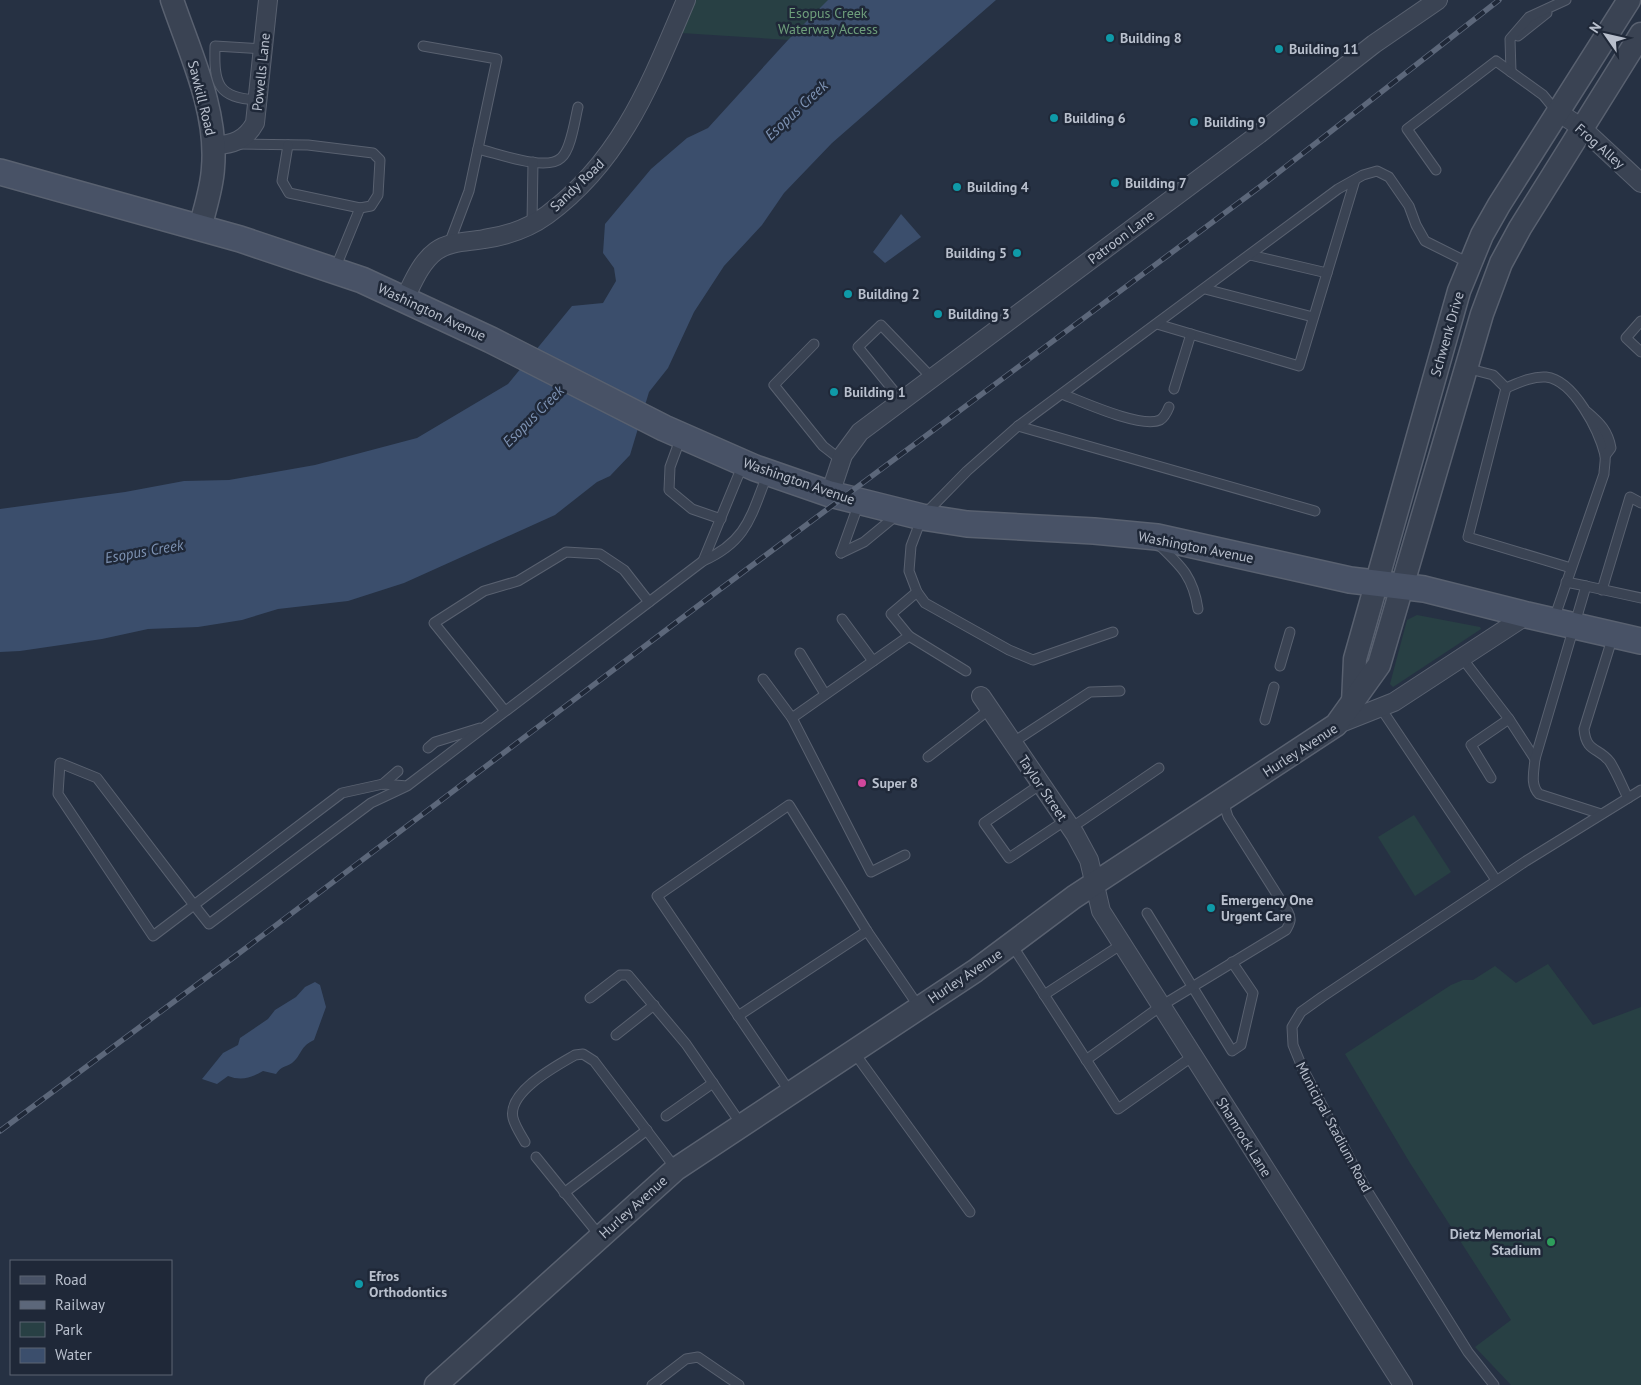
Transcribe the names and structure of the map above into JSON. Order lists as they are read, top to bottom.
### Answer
{
  "streets": {
    "main road": ["Washington Avenue"],
    "street": [
      "Powells Lane",
      "Sawkill Road",
      "Frog Alley",
      "Sandy Road",
      "Patroon Lane",
      "Schwenk Drive",
      "Hurley Avenue",
      "Taylor Street",
      "Shamrock Lane"
    ],
    "lane": ["Municipal Stadium Road"]
  },
  "crossings": [
    ["Powells Lane", "Sawkill Road"],
    ["Sawkill Road", "Washington Avenue"],
    ["Frog Alley", "Schwenk Drive"],
    ["Sandy Road", "Washington Avenue"],
    ["Patroon Lane", "Washington Avenue"],
    ["Washington Avenue", "Schwenk Drive"],
    ["Washington Avenue", "Hurley Avenue"],
    ["Schwenk Drive", "Hurley Avenue"],
    ["Hurley Avenue", "Taylor Street"],
    ["Hurley Avenue", "Shamrock Lane"],
    ["Taylor Street", "Shamrock Lane"]
  ],
  "water": ["Esopus Creek"],
  "parks": ["Esopus Creek Waterway Access"],
  "places": [
    "Building 8",
    "Building 11",
    "Building 6",
    "Building 9",
    "Building 7",
    "Building 4",
    "Building 5",
    "Building 2",
    "Building 3",
    "Building 1",
    "Super 8",
    "Emergency One Urgent Care",
    "Dietz Memorial Stadium",
    "Efros Orthodontics"
  ],
  "legend": [
    "Road",
    "Railway",
    "Park",
    "Water"
  ],
  "north": "top left"
}
